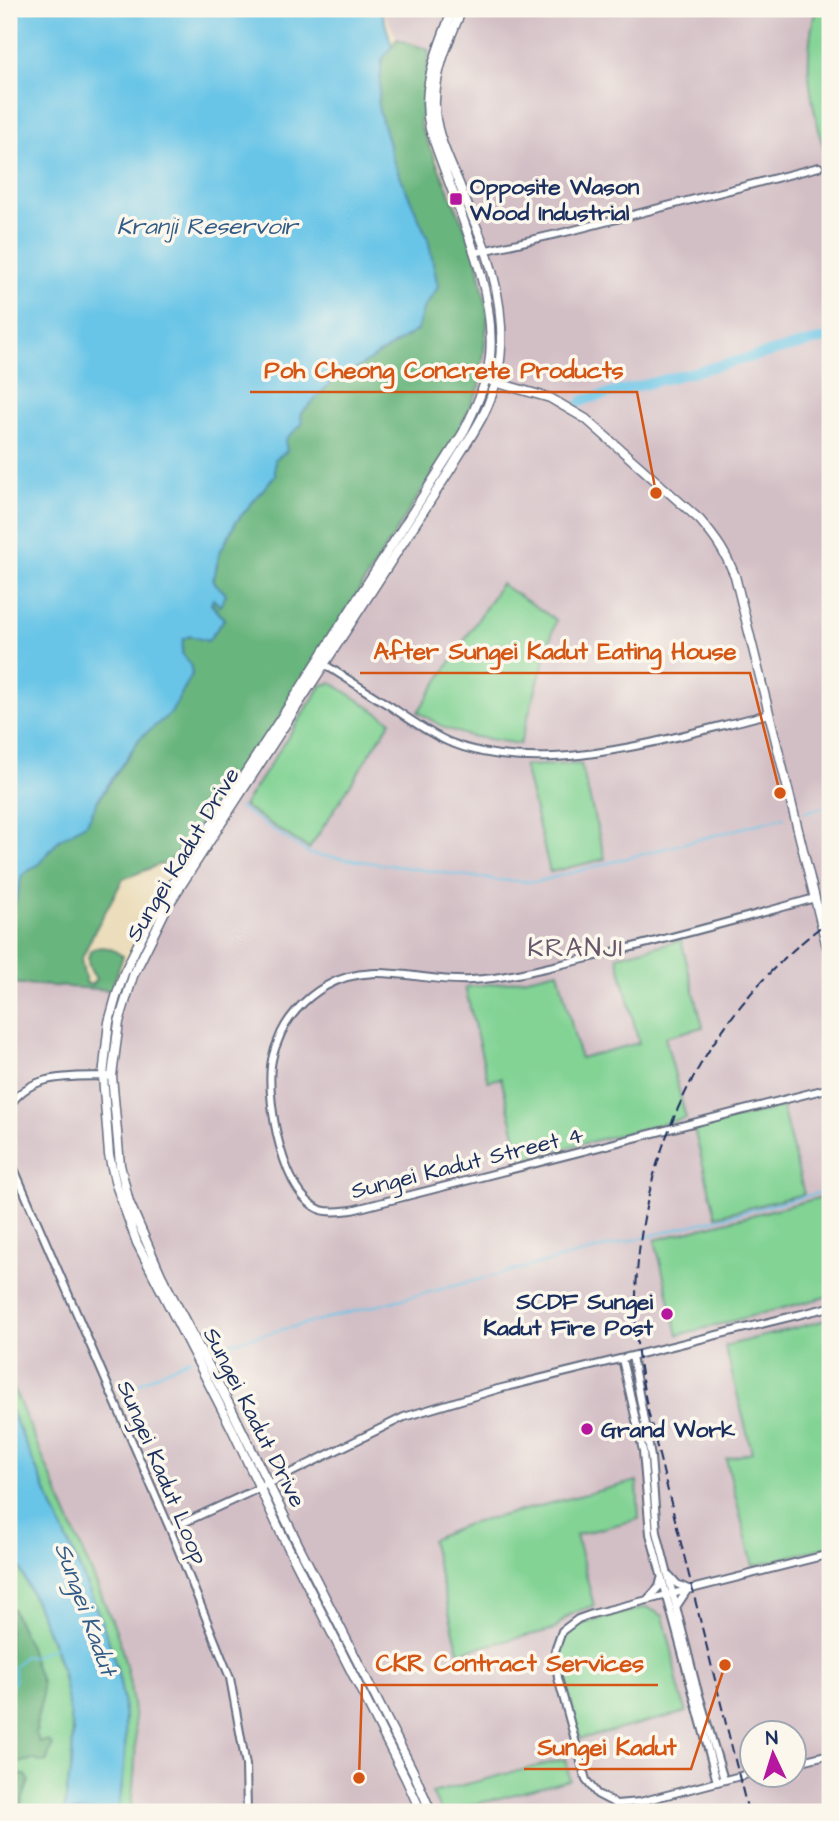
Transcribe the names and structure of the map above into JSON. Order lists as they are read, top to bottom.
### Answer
{
  "streets": {
    "main road": ["Sungei Kadut Drive"],
    "street": ["Sungei Kadut Street 4", "Sungei Kadut Loop"]
  },
  "districts": ["KRANJI"],
  "water": ["Kranji Reservoir", "Sungei Kadut"],
  "places": {
    "transit": ["Opposite Wason Wood Industrial"],
    "other": [
      "Poh Cheong Concrete Products",
      "After Sungei Kadut Eating House",
      "SCDF Sungei Kadut Fire Post",
      "Grand Work",
      "Sungei Kadut",
      "CKR Contract Services"
    ]
  },
  "north": "top"
}
